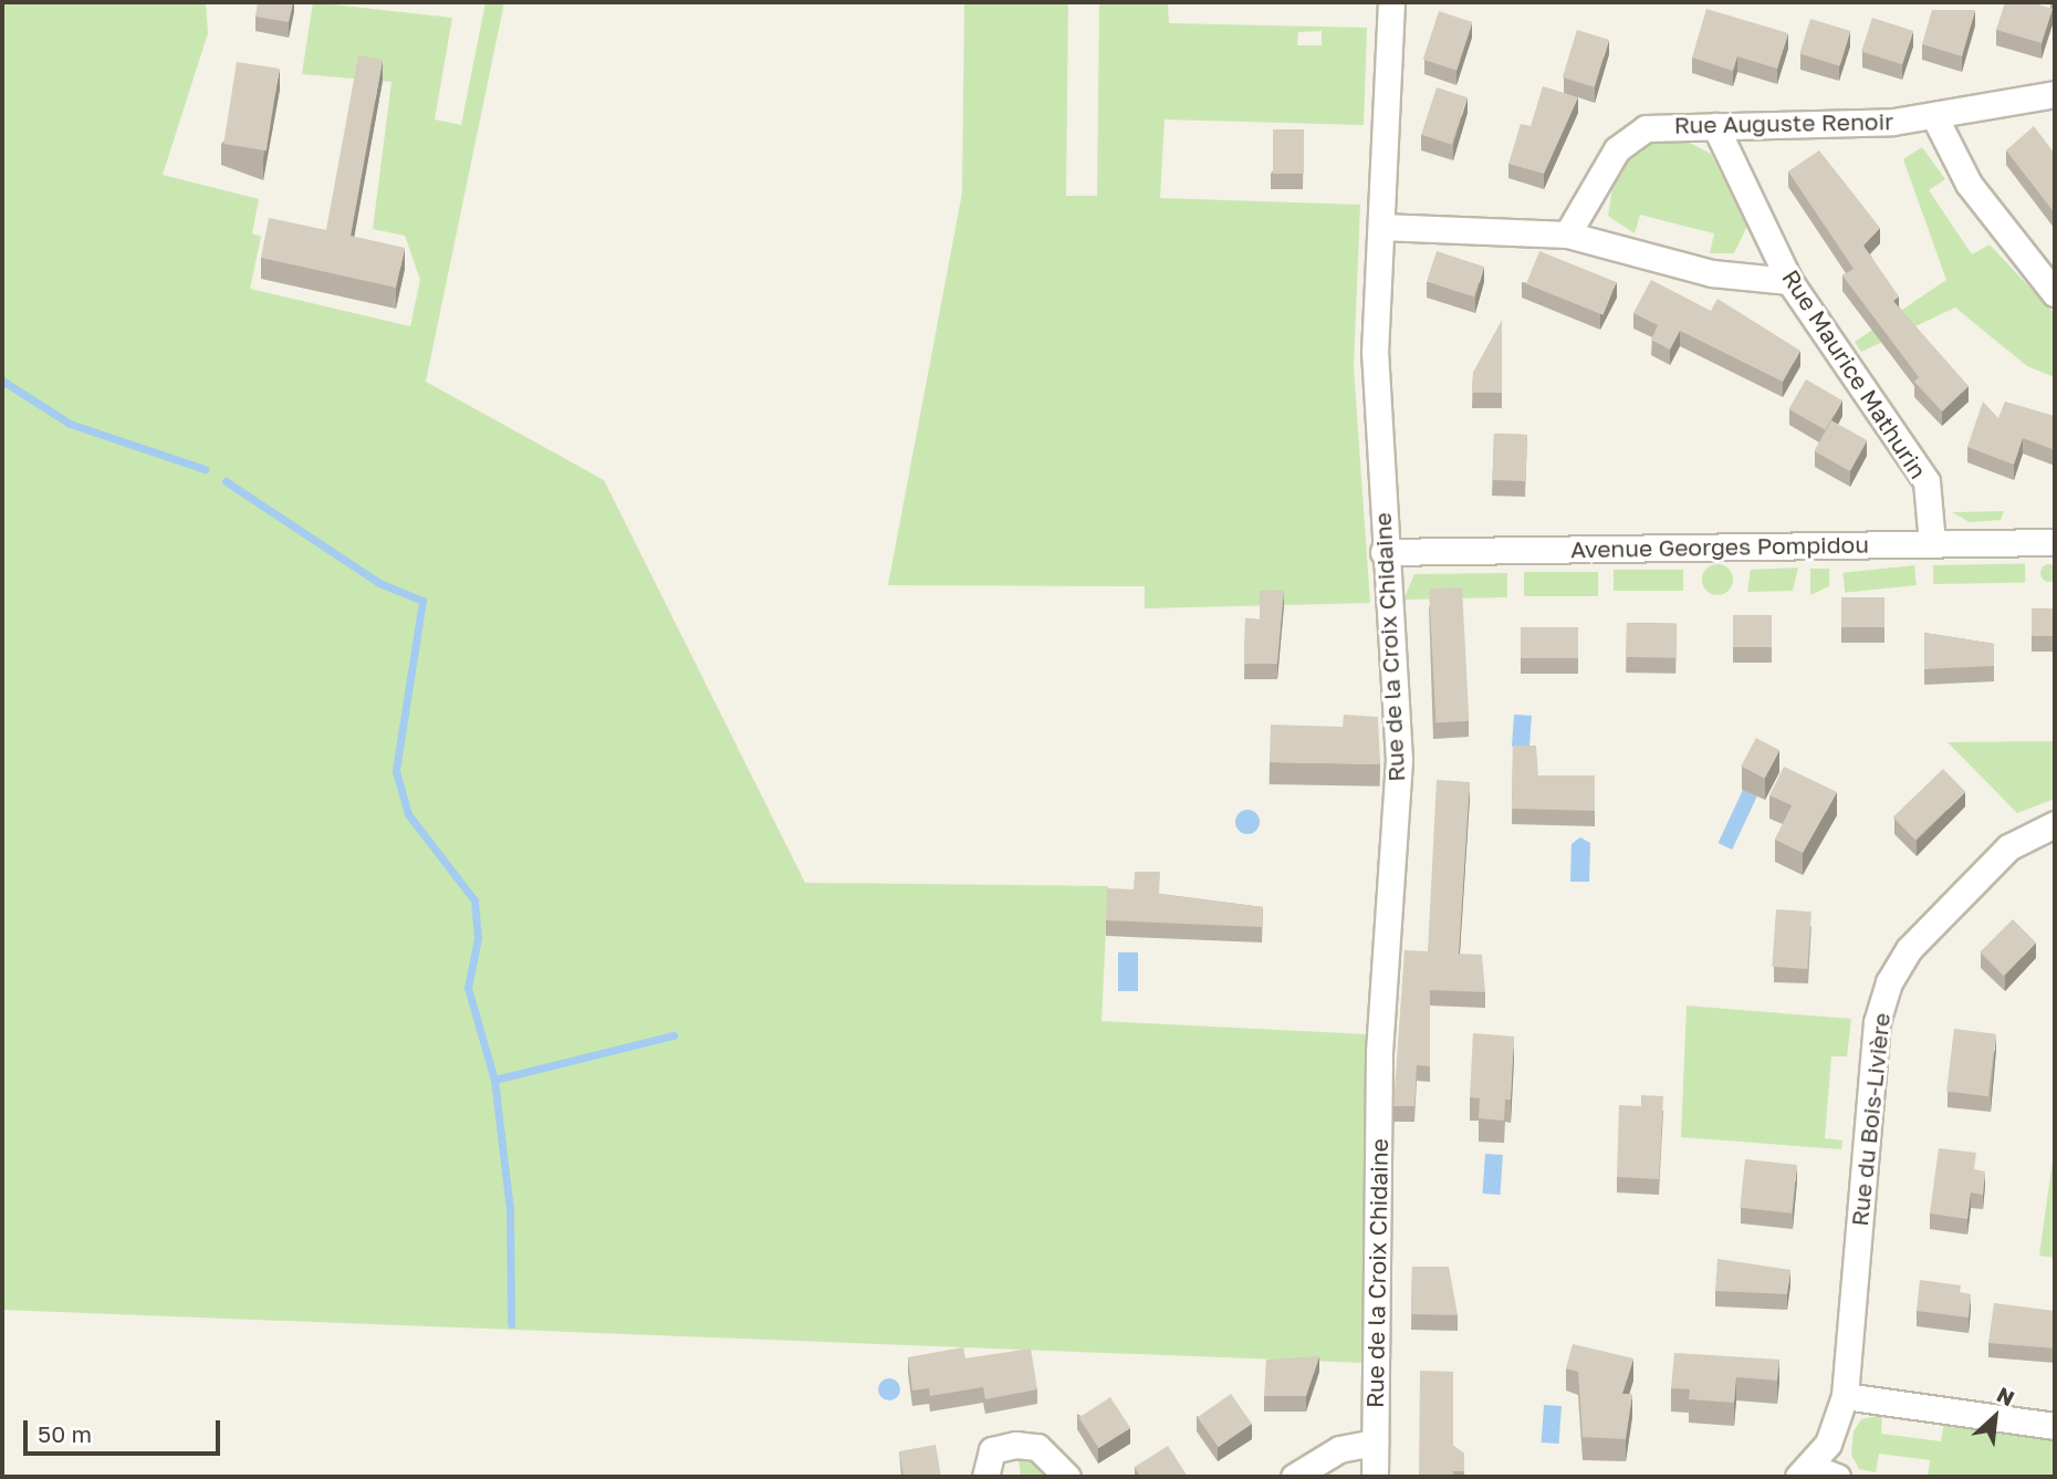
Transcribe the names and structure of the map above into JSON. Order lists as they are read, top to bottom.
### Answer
{
  "streets": {
    "street": [
      "Rue Auguste Renoir",
      "Rue Maurice Mathurin",
      "Avenue Georges Pompidou",
      "Rue de la Croix Chidaine",
      "Rue du Bois-Livière"
    ]
  },
  "crossings": [
    ["Rue Auguste Renoir", "Rue Maurice Mathurin"],
    ["Rue Maurice Mathurin", "Avenue Georges Pompidou"],
    ["Avenue Georges Pompidou", "Rue de la Croix Chidaine"]
  ],
  "scale_bar": "50 m",
  "north": "top right"
}
